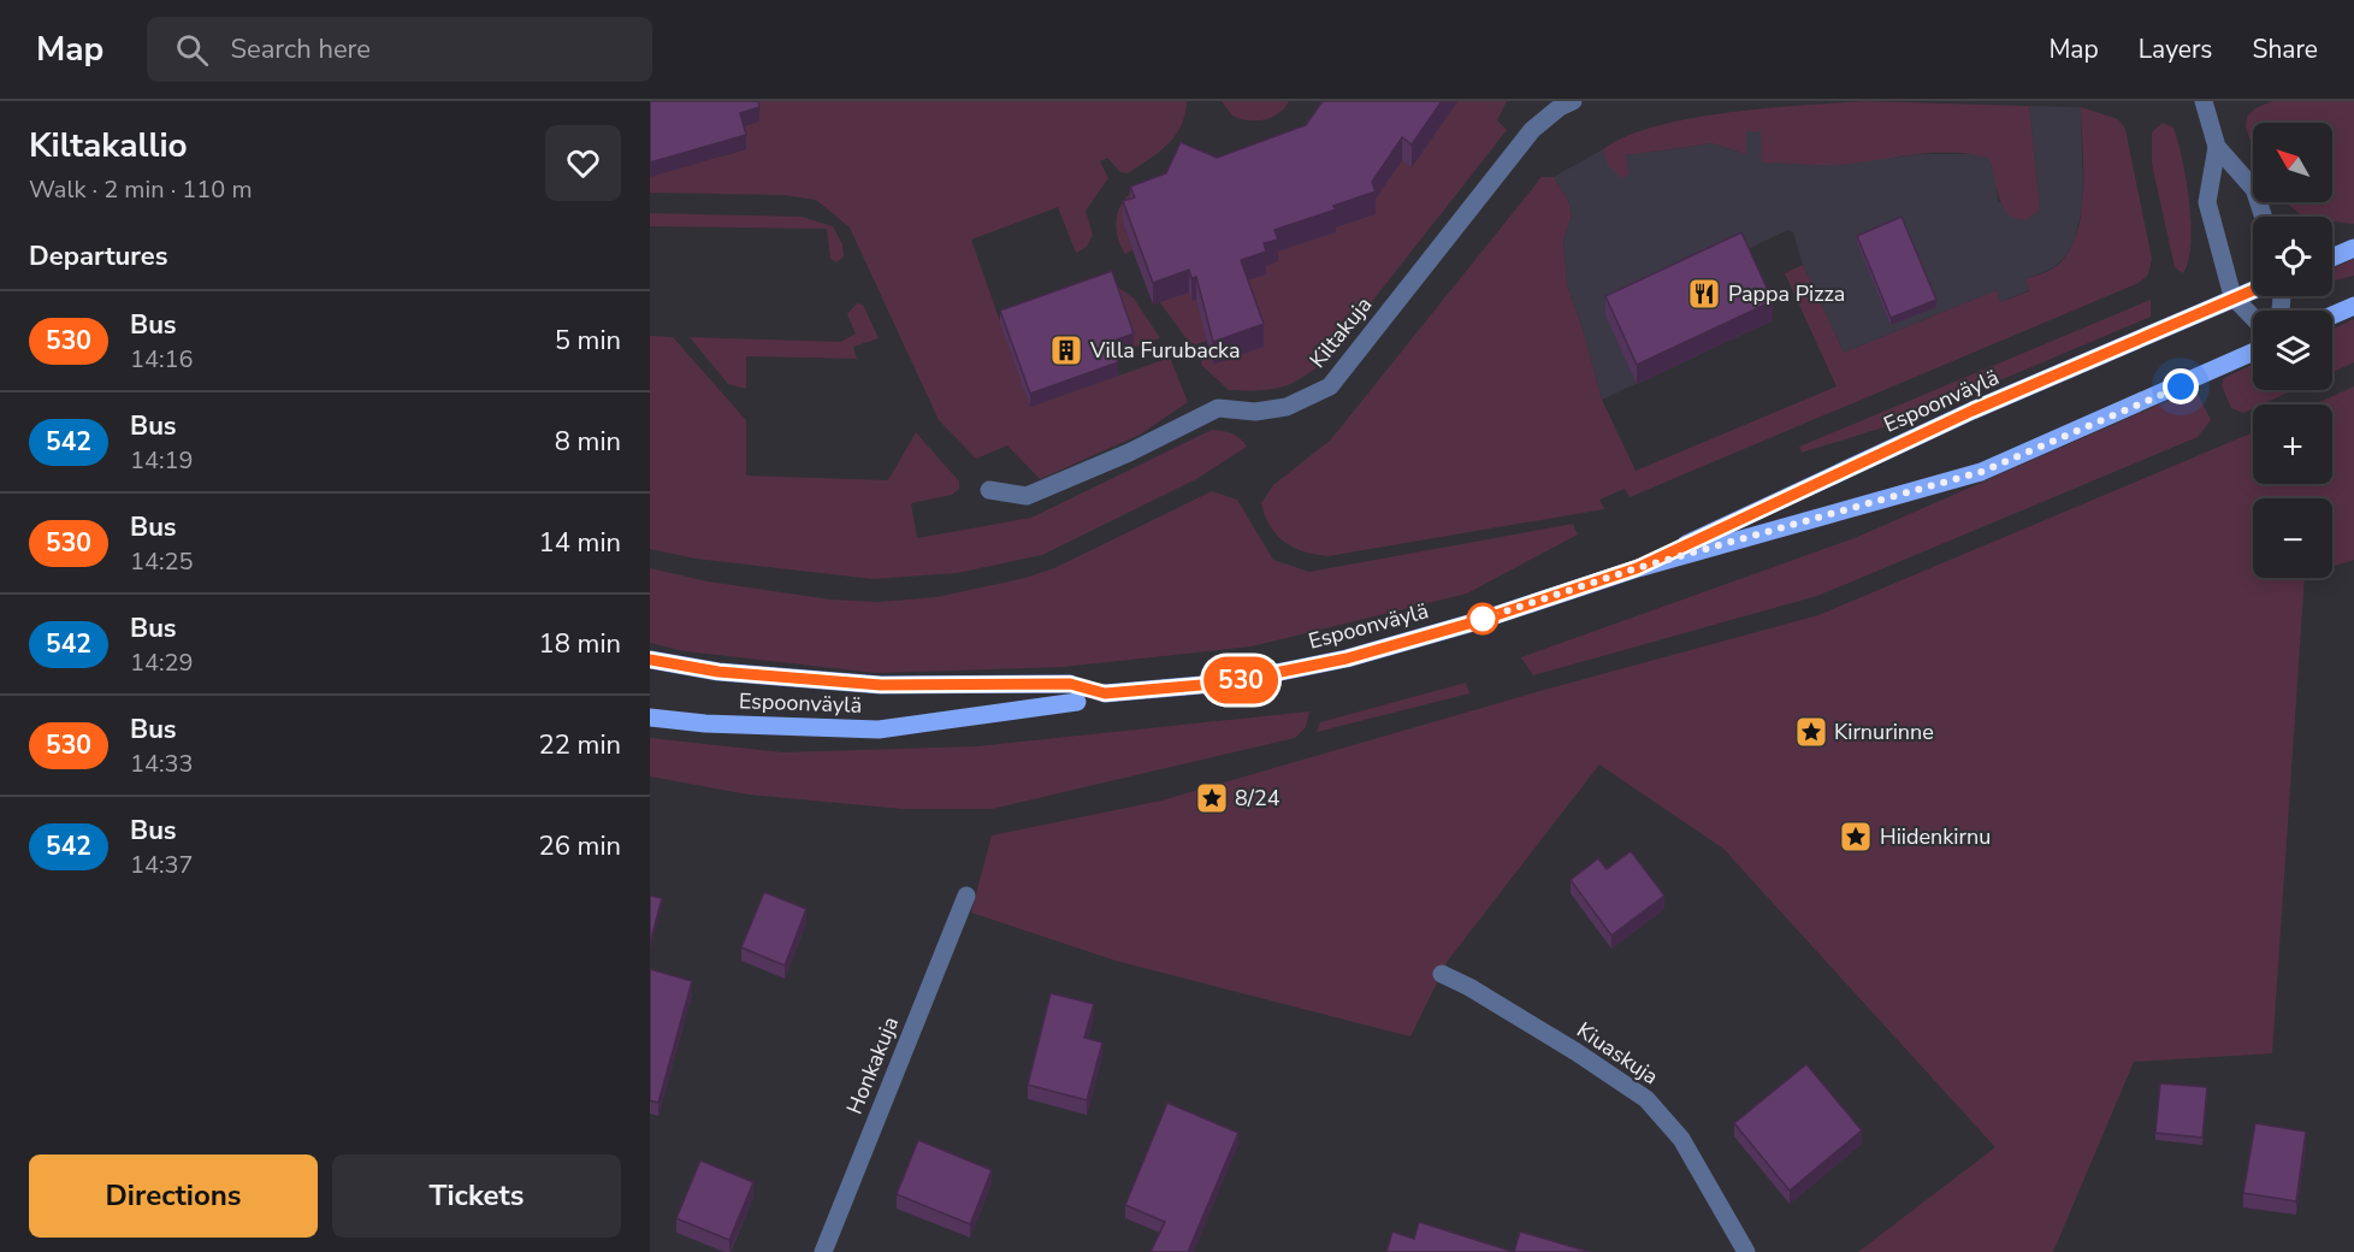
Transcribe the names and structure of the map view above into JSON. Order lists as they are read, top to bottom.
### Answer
{
  "streets": {
    "main road": ["Espoonväylä"],
    "street": ["Kiltakuja", "Kiuaskuja", "Honkakuja"]
  },
  "places": {
    "restaurant": ["Pappa Pizza"],
    "building": ["Villa Furubacka"],
    "place": ["Kirnurinne", "8/24", "Hiidenkirnu"]
  },
  "lines": ["bus line 530"],
  "north": "top left",
  "page": {
    "header": "Map",
    "search": "Search here",
    "nav": ["Map", "Layers", "Share"],
    "heading": [
      ["Kiltakallio", "Walk · 2 min · 110 m"],
      "Departures"
    ],
    "on_map": "530",
    "map_buttons": ["+", "−"],
    "list": [
      {
        "mark": "530",
        "name": "Bus",
        "note": "14:16",
        "value": "5 min"
      },
      {
        "mark": "542",
        "name": "Bus",
        "note": "14:19",
        "value": "8 min"
      },
      {
        "mark": "530",
        "name": "Bus",
        "note": "14:25",
        "value": "14 min"
      },
      {
        "mark": "542",
        "name": "Bus",
        "note": "14:29",
        "value": "18 min"
      },
      {
        "mark": "530",
        "name": "Bus",
        "note": "14:33",
        "value": "22 min"
      },
      {
        "mark": "542",
        "name": "Bus",
        "note": "14:37",
        "value": "26 min"
      }
    ],
    "buttons": ["Directions", "Tickets"]
  }
}
